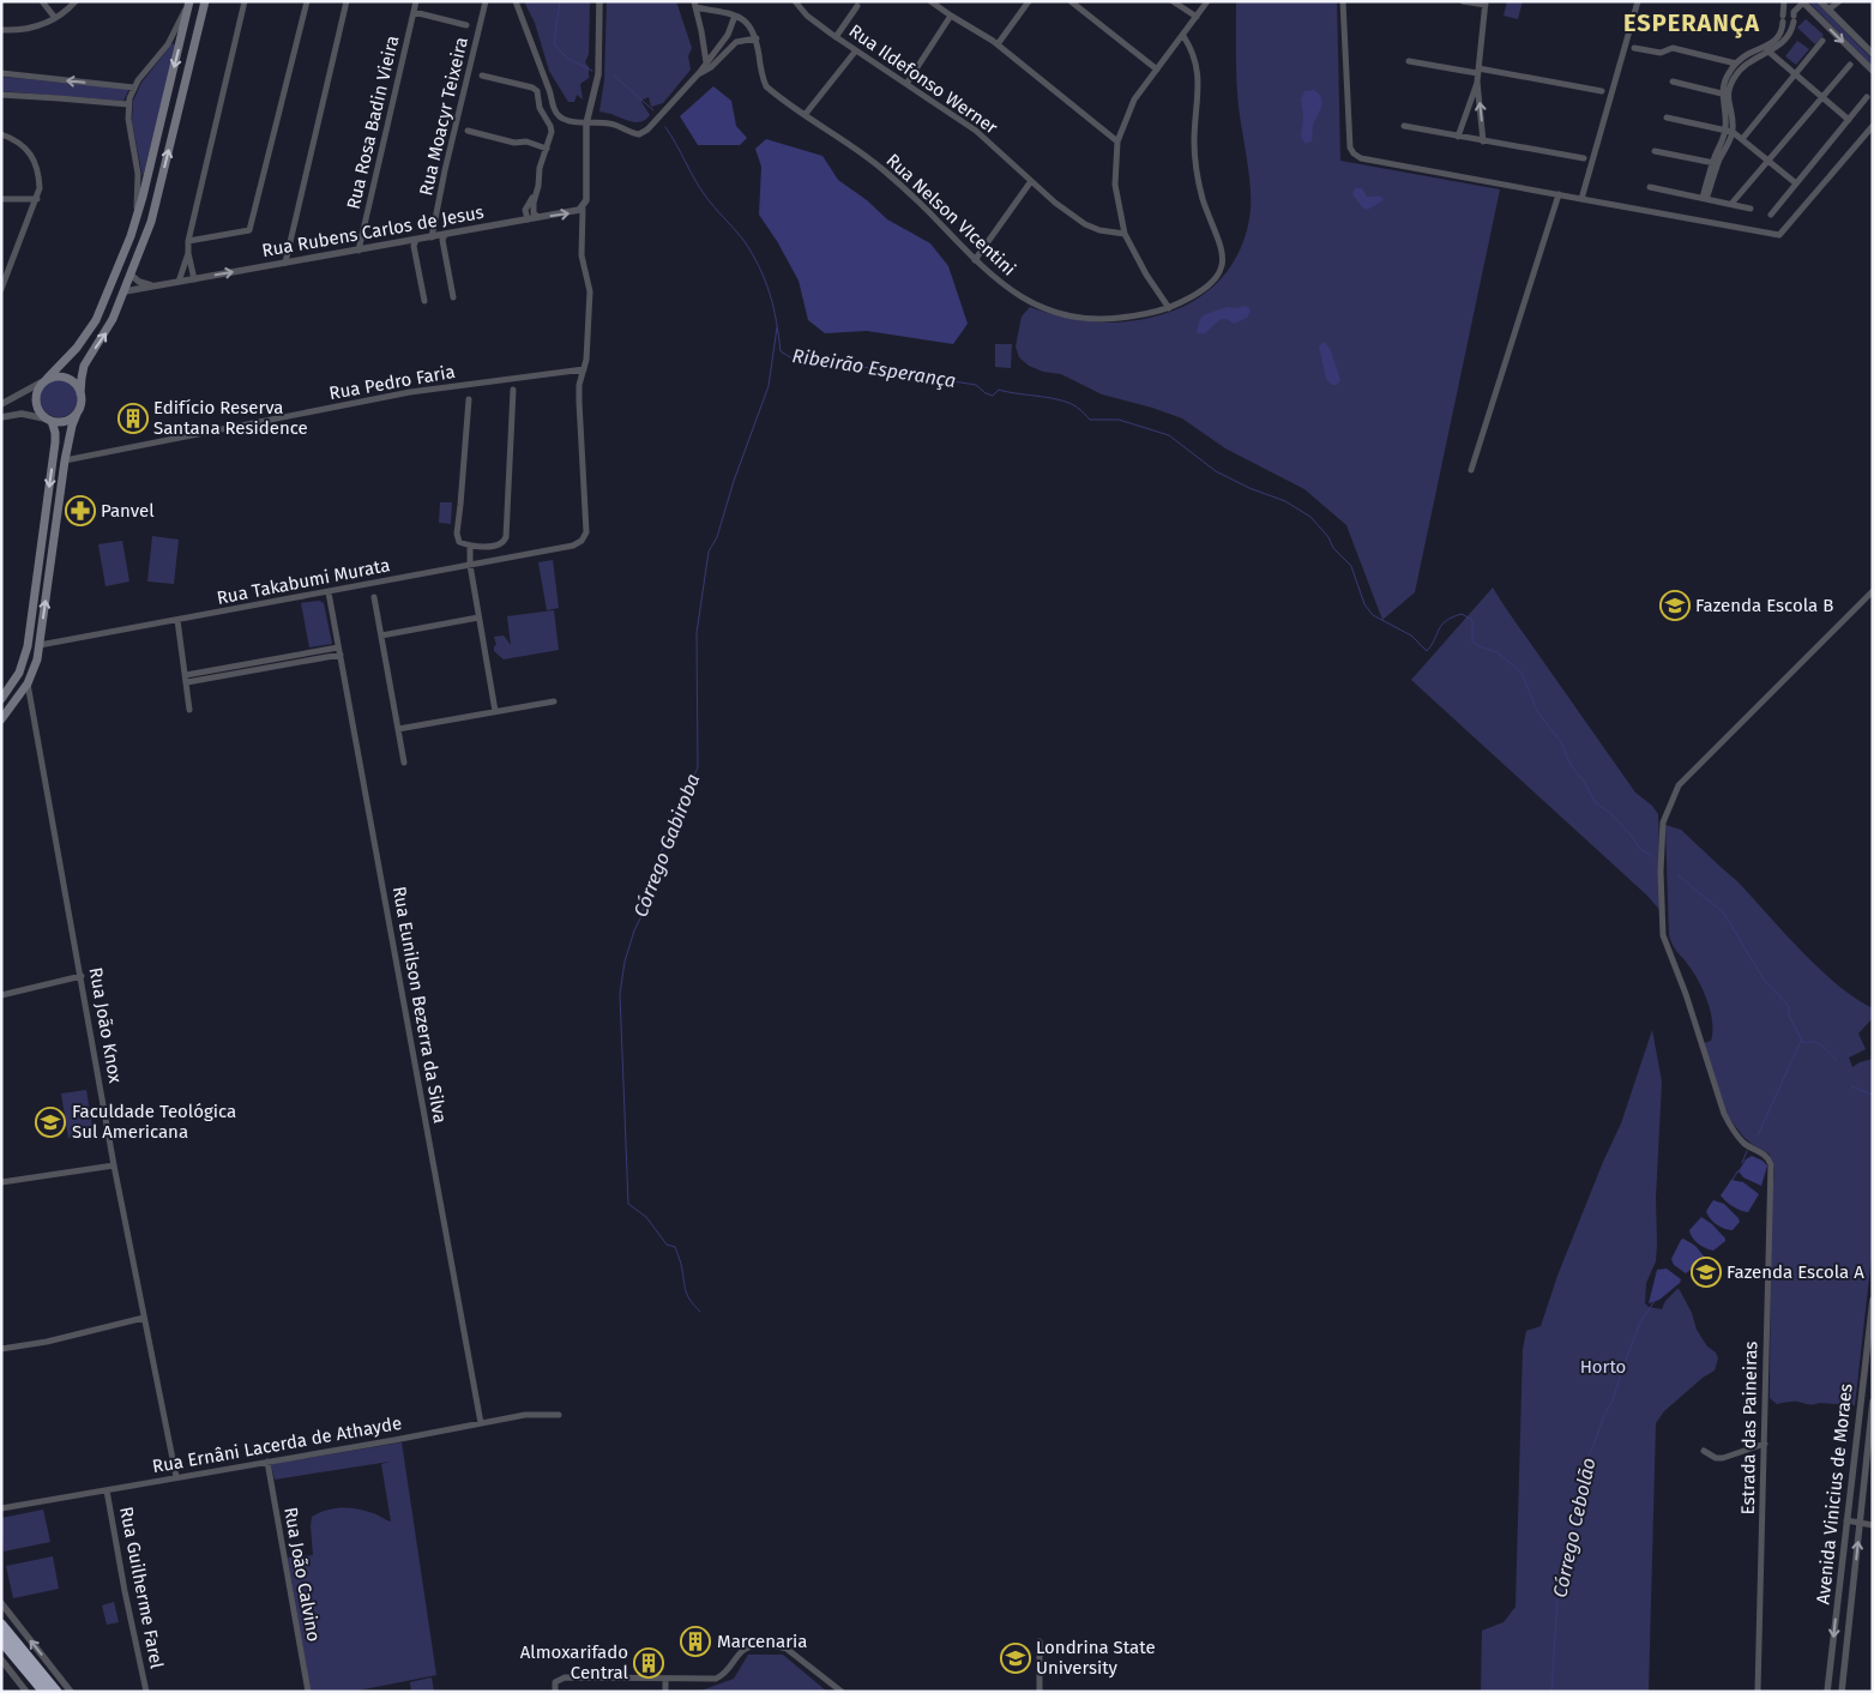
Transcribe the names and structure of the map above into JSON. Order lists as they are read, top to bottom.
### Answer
{
  "streets": {
    "street": [
      "Rua Ildefonso Werner",
      "Rua Moacyr Teixeira",
      "Rua Rosa Badin Vieira",
      "Rua Nelson VIcentini",
      "Rua Rubens Carlos de Jesus",
      "Rua Pedro Faria",
      "Rua Takabumi Murata",
      "Rua Eunilson Bezerra da Silva",
      "Rua João Knox",
      "Estrada das Paineiras",
      "Rua Ernâni Lacerda de Athayde",
      "Avenida Vinicius de Moraes",
      "Rua João Calvino",
      "Rua Guilherme Farel"
    ]
  },
  "crossings": [
    ["Rua Moacyr Teixeira", "Rua Rubens Carlos de Jesus"],
    ["Rua Rosa Badin Vieira", "Rua Rubens Carlos de Jesus"],
    ["Rua Pedro Faria", "Rua Takabumi Murata"],
    ["Rua Takabumi Murata", "Rua Eunilson Bezerra da Silva"],
    ["Rua Eunilson Bezerra da Silva", "Rua Ernâni Lacerda de Athayde"],
    ["Rua João Knox", "Rua Ernâni Lacerda de Athayde"],
    ["Rua Ernâni Lacerda de Athayde", "Rua João Calvino"],
    ["Rua Ernâni Lacerda de Athayde", "Rua Guilherme Farel"]
  ],
  "districts": ["ESPERANÇA"],
  "water": ["Ribeirão Esperança", "Córrego Gabiroba", "Córrego Cebolão"],
  "parks": ["Horto"],
  "places": {
    "building": ["Edifício Reserva Santana Residence", "Marcenaria", "Almoxarifado Central"],
    "pharmacy": ["Panvel"],
    "school or university": [
      "Fazenda Escola B",
      "Faculdade Teológica Sul Americana",
      "Fazenda Escola A",
      "Londrina State University"
    ]
  }
}
